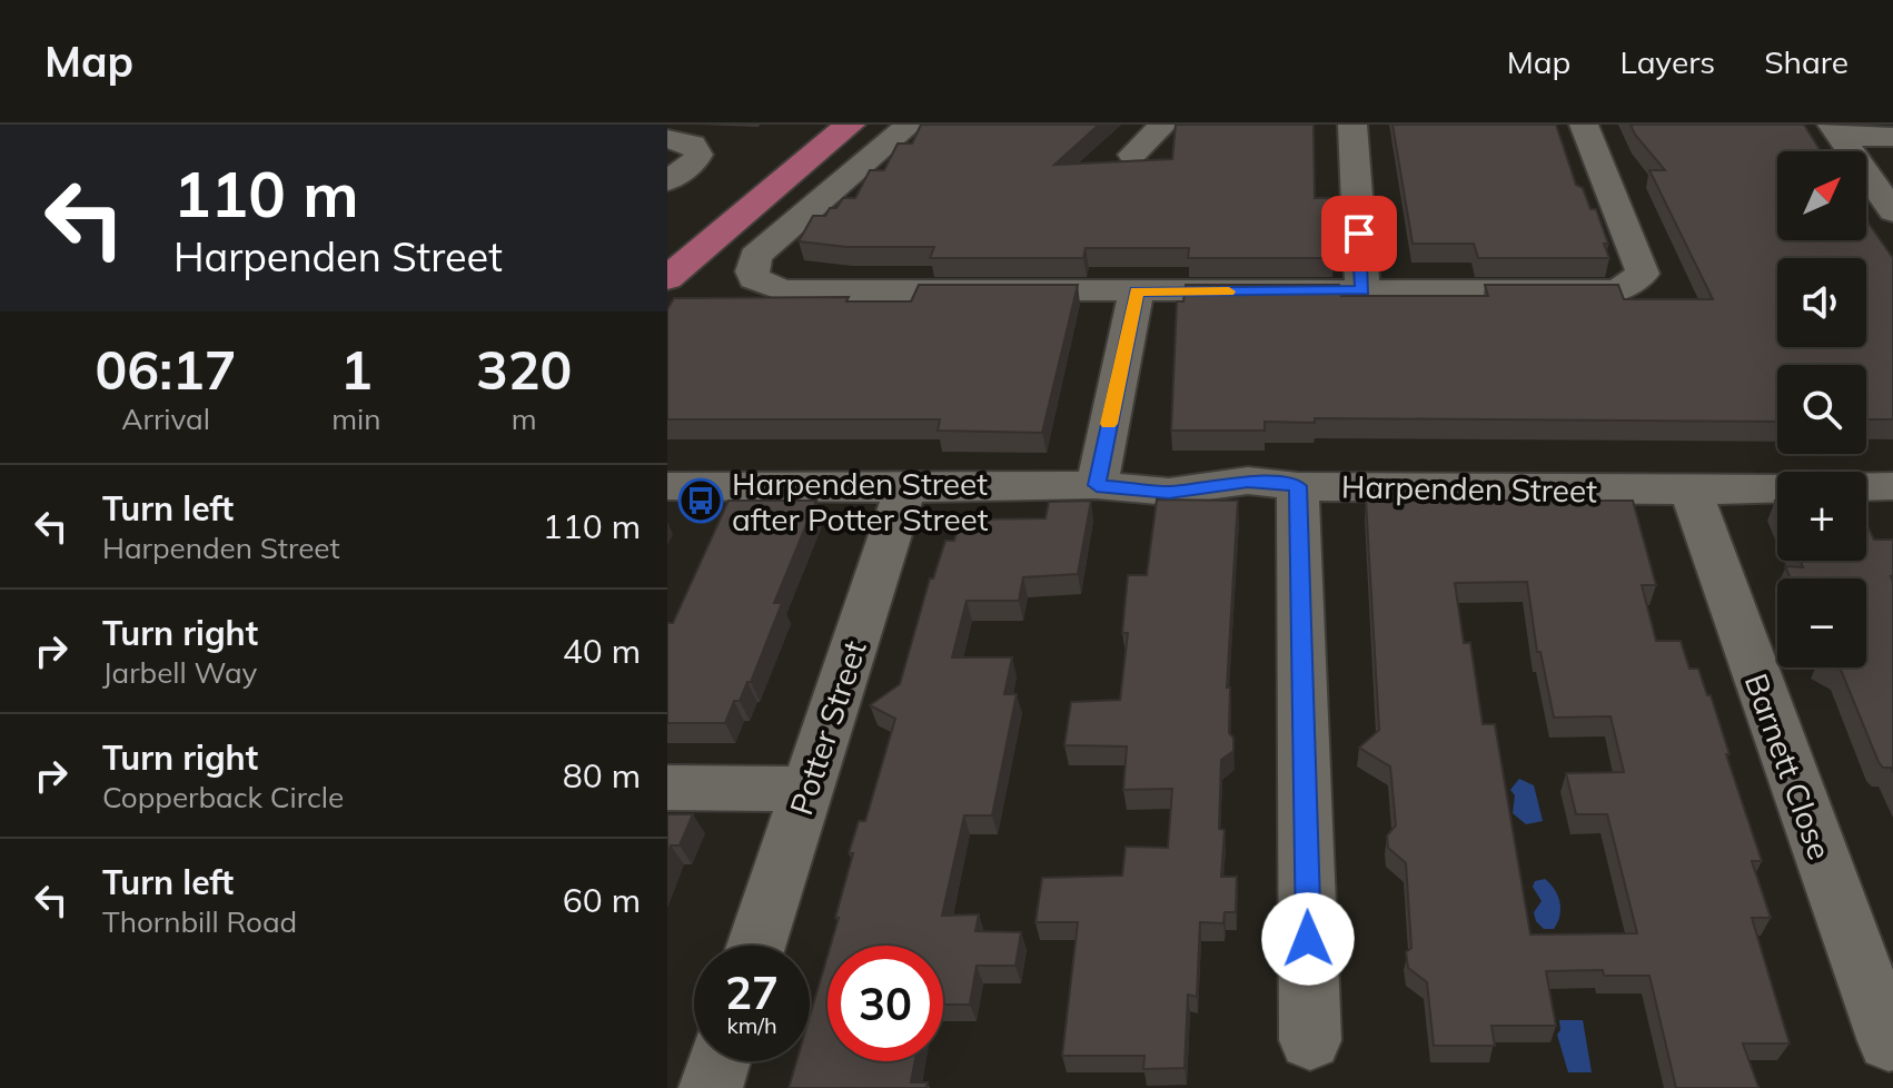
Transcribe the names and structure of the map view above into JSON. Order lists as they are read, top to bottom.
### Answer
{
  "streets": {
    "street": ["Harpenden Street", "Potter Street", "Barnett Close"]
  },
  "crossings": [
    ["Harpenden Street", "Potter Street"],
    ["Harpenden Street", "Barnett Close"]
  ],
  "places": {
    "bus stop": ["Harpenden Street after Potter Street"]
  },
  "north": "top right",
  "page": {
    "header": "Map",
    "nav": ["Map", "Layers", "Share"],
    "turn": ["110 m", "Harpenden Street"],
    "map_buttons": ["+", "−"],
    "eta": [
      "06:17",
      "Arrival",
      "1",
      "min",
      "320",
      "m"
    ],
    "list": [
      {
        "name": "Turn left",
        "note": "Harpenden Street",
        "value": "110 m"
      },
      {
        "name": "Turn right",
        "note": "Jarbell Way",
        "value": "40 m"
      },
      {
        "name": "Turn right",
        "note": "Copperback Circle",
        "value": "80 m"
      },
      {
        "name": "Turn left",
        "note": "Thornbill Road",
        "value": "60 m"
      }
    ],
    "speed": "27 km/h",
    "limit": "30"
  }
}
